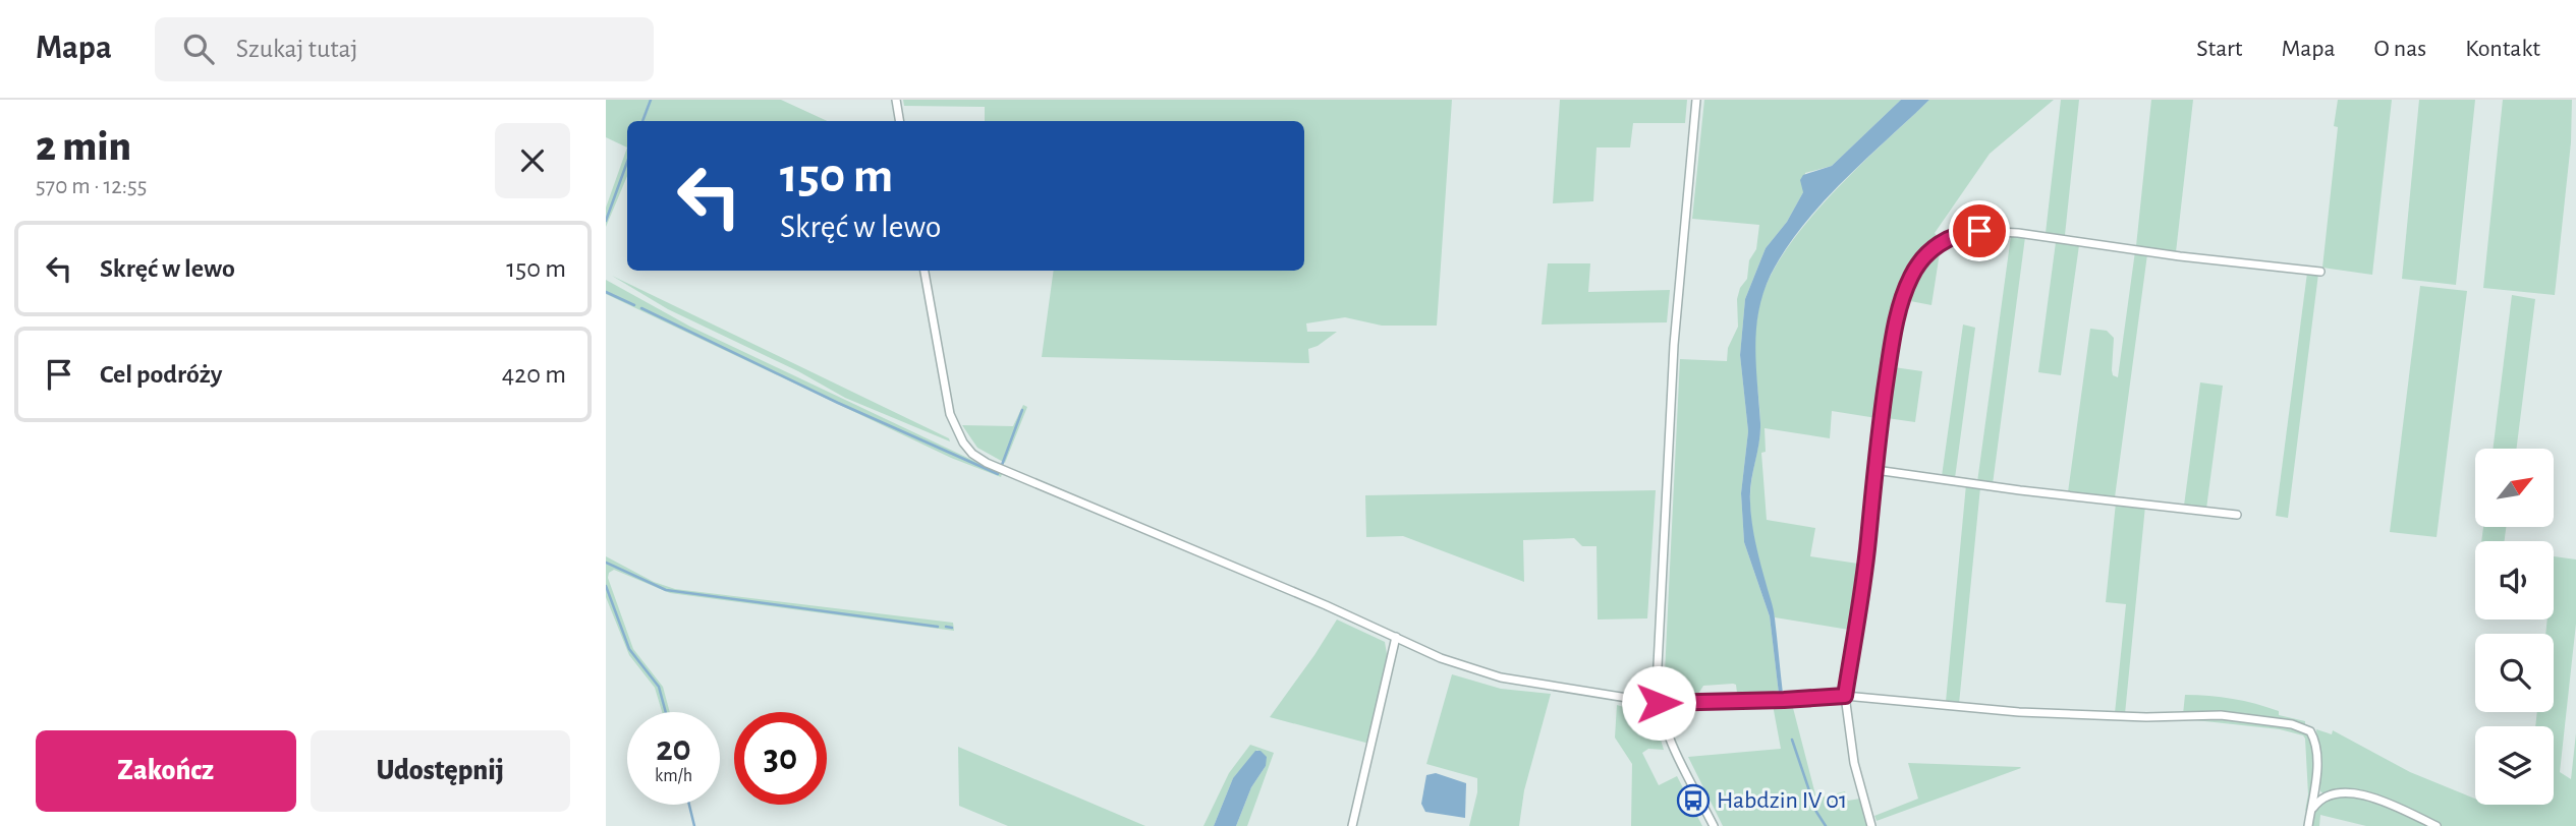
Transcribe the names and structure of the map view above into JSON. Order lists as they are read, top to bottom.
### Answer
{
  "places": {
    "bus stop": ["Habdzin IV 01"]
  },
  "north": "top right",
  "page": {
    "header": "Mapa",
    "search": "Szukaj tutaj",
    "nav": [
      "Start",
      "Mapa",
      "O nas",
      "Kontakt"
    ],
    "heading": ["2 min", "570 m · 12:55"],
    "turn": ["150 m", "Skręć w lewo"],
    "list": [
      {
        "name": "Skręć w lewo",
        "value": "150 m"
      },
      {
        "name": "Cel podróży",
        "value": "420 m"
      }
    ],
    "speed": "20 km/h",
    "limit": "30",
    "buttons": ["Zakończ", "Udostępnij"]
  }
}
